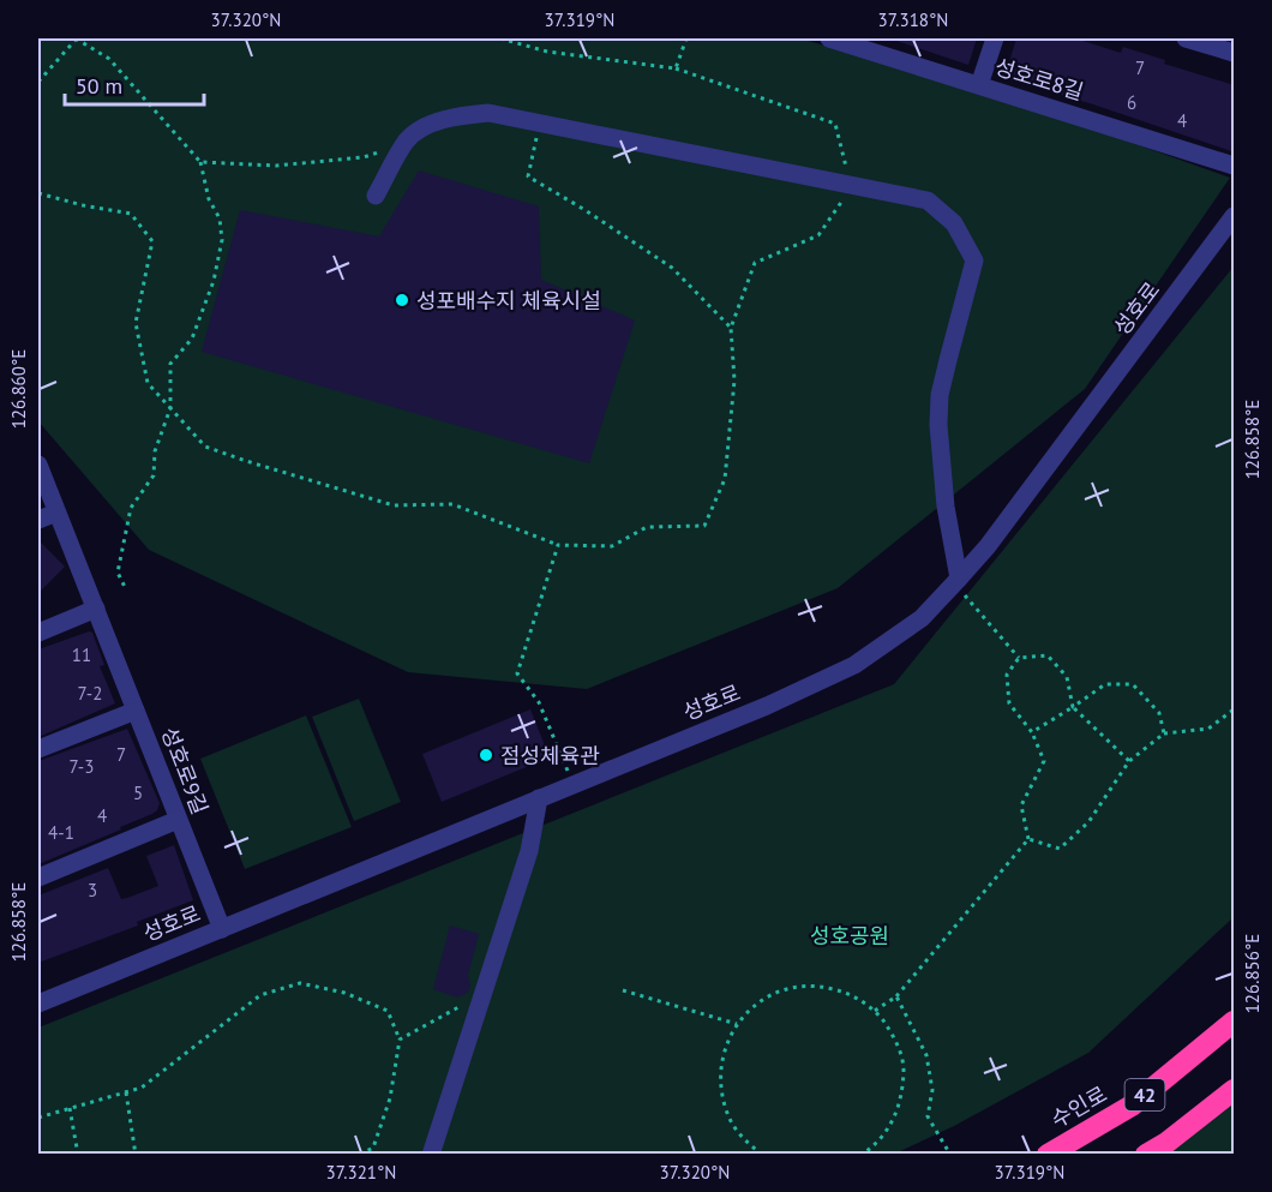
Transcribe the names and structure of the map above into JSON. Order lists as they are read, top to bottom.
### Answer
{
  "streets": {
    "highway": ["42", "수인로"],
    "street": ["성호로8길", "성호로", "성호로9길"]
  },
  "crossings": [
    ["성호로", "성호로9길"]
  ],
  "parks": ["성호공원"],
  "places": ["성포배수지 체육시설", "점성체육관"],
  "house_numbers": [
    "7",
    "6",
    "4",
    "11",
    "7-2",
    "7",
    "7-3",
    "5",
    "4",
    "4-1",
    "3"
  ],
  "scale_bar": "50 m",
  "coordinates": [
    "37.320°N",
    "37.319°N",
    "37.318°N",
    "126.860°E",
    "126.858°E",
    "126.856°E",
    "37.321°N"
  ]
}
